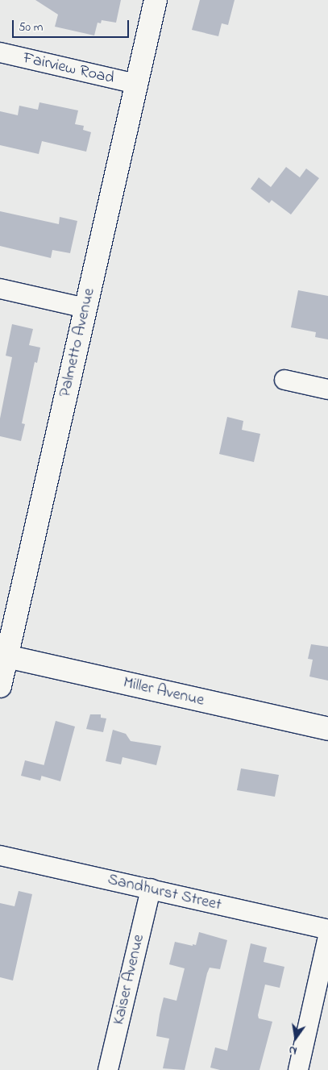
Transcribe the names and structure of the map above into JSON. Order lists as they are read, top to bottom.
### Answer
{
  "streets": {
    "street": [
      "Fairview Road",
      "Palmetto Avenue",
      "Miller Avenue",
      "Sandhurst Street",
      "Kaiser Avenue"
    ]
  },
  "crossings": [
    ["Fairview Road", "Palmetto Avenue"],
    ["Palmetto Avenue", "Miller Avenue"],
    ["Sandhurst Street", "Kaiser Avenue"]
  ],
  "scale_bar": "50 m",
  "north": "bottom"
}
